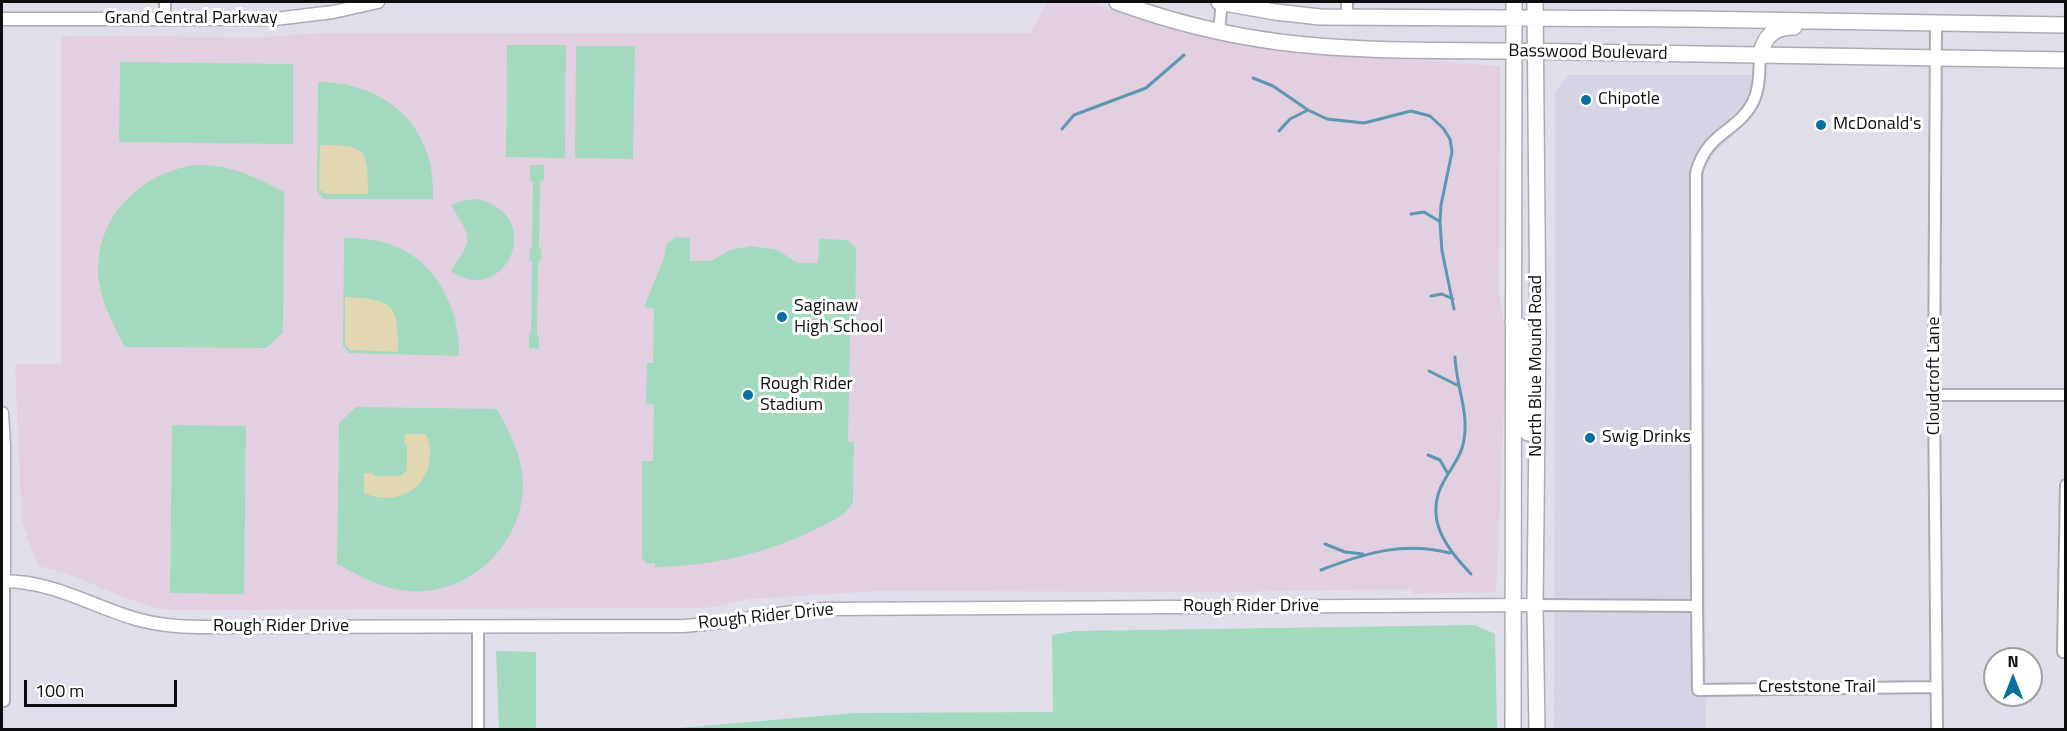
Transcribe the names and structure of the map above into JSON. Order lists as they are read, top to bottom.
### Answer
{
  "streets": {
    "main road": ["Basswood Boulevard", "North Blue Mound Road"],
    "street": [
      "Grand Central Parkway",
      "Cloudcroft Lane",
      "Rough Rider Drive",
      "Creststone Trail"
    ]
  },
  "crossings": [
    ["Basswood Boulevard", "North Blue Mound Road"],
    ["Basswood Boulevard", "Cloudcroft Lane"],
    ["North Blue Mound Road", "Rough Rider Drive"],
    ["Cloudcroft Lane", "Creststone Trail"]
  ],
  "places": [
    "Chipotle",
    "McDonald's",
    "Saginaw High School",
    "Rough Rider Stadium",
    "Swig Drinks"
  ],
  "scale_bar": "100 m",
  "north": "top"
}
